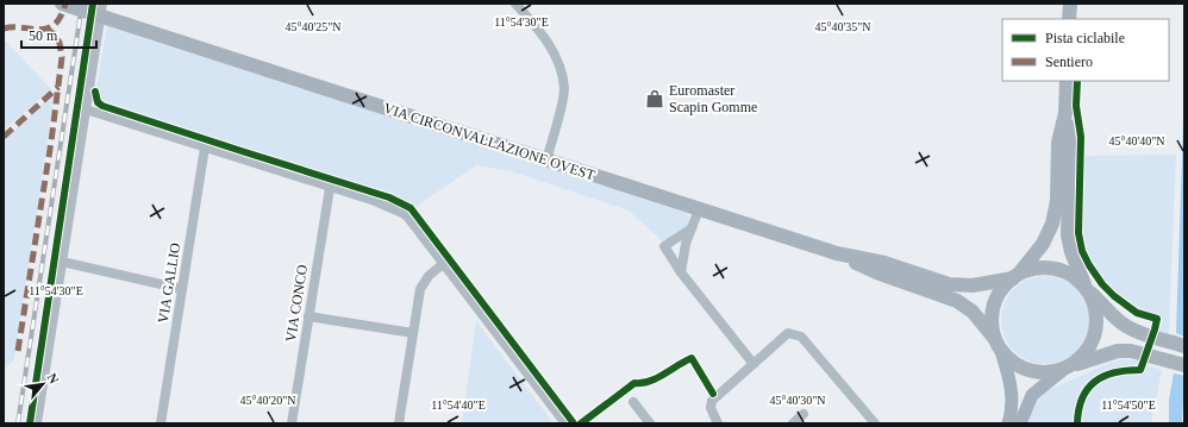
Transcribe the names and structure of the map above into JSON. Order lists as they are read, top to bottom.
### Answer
{
  "streets": {
    "main road": ["VIA CIRCONVALLAZIONE OVEST"],
    "street": ["VIA GALLIO", "VIA CONCO"]
  },
  "places": {
    "shop": ["Euromaster Scapin Gomme"]
  },
  "legend": ["Pista ciclabile", "Sentiero"],
  "scale_bar": "50 m",
  "north": "top right",
  "coordinates": [
    "11°54'30\"E",
    "45°40'25\"N",
    "45°40'35\"N",
    "45°40'40\"N",
    "45°40'20\"N",
    "45°40'30\"N",
    "11°54'40\"E",
    "11°54'50\"E"
  ]
}
